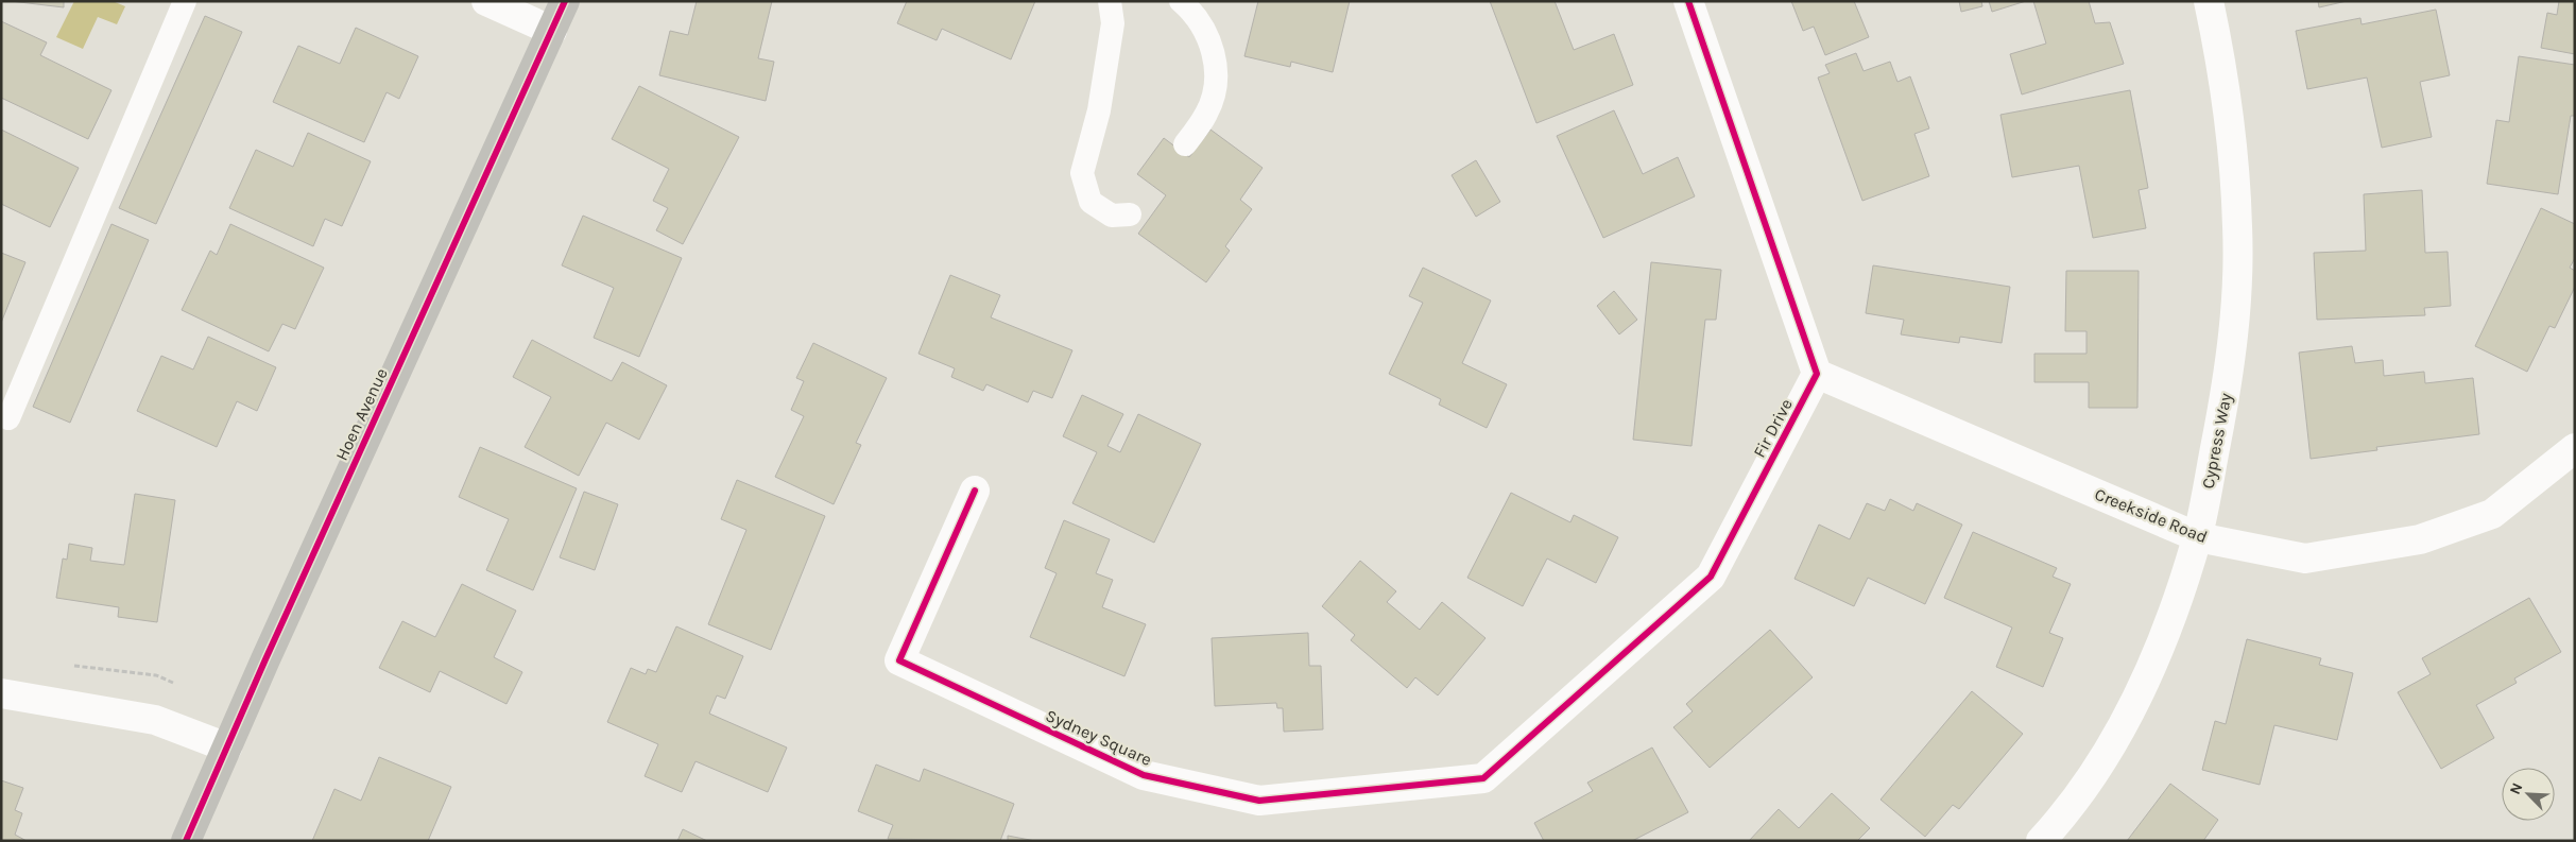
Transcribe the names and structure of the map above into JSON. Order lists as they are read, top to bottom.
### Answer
{
  "streets": {
    "street": [
      "Hoen Avenue",
      "Fir Drive",
      "Cypress Way",
      "Creekside Road",
      "Sydney Square"
    ]
  },
  "crossings": [
    ["Fir Drive", "Creekside Road"],
    ["Fir Drive", "Sydney Square"],
    ["Cypress Way", "Creekside Road"]
  ],
  "north": "top left"
}
